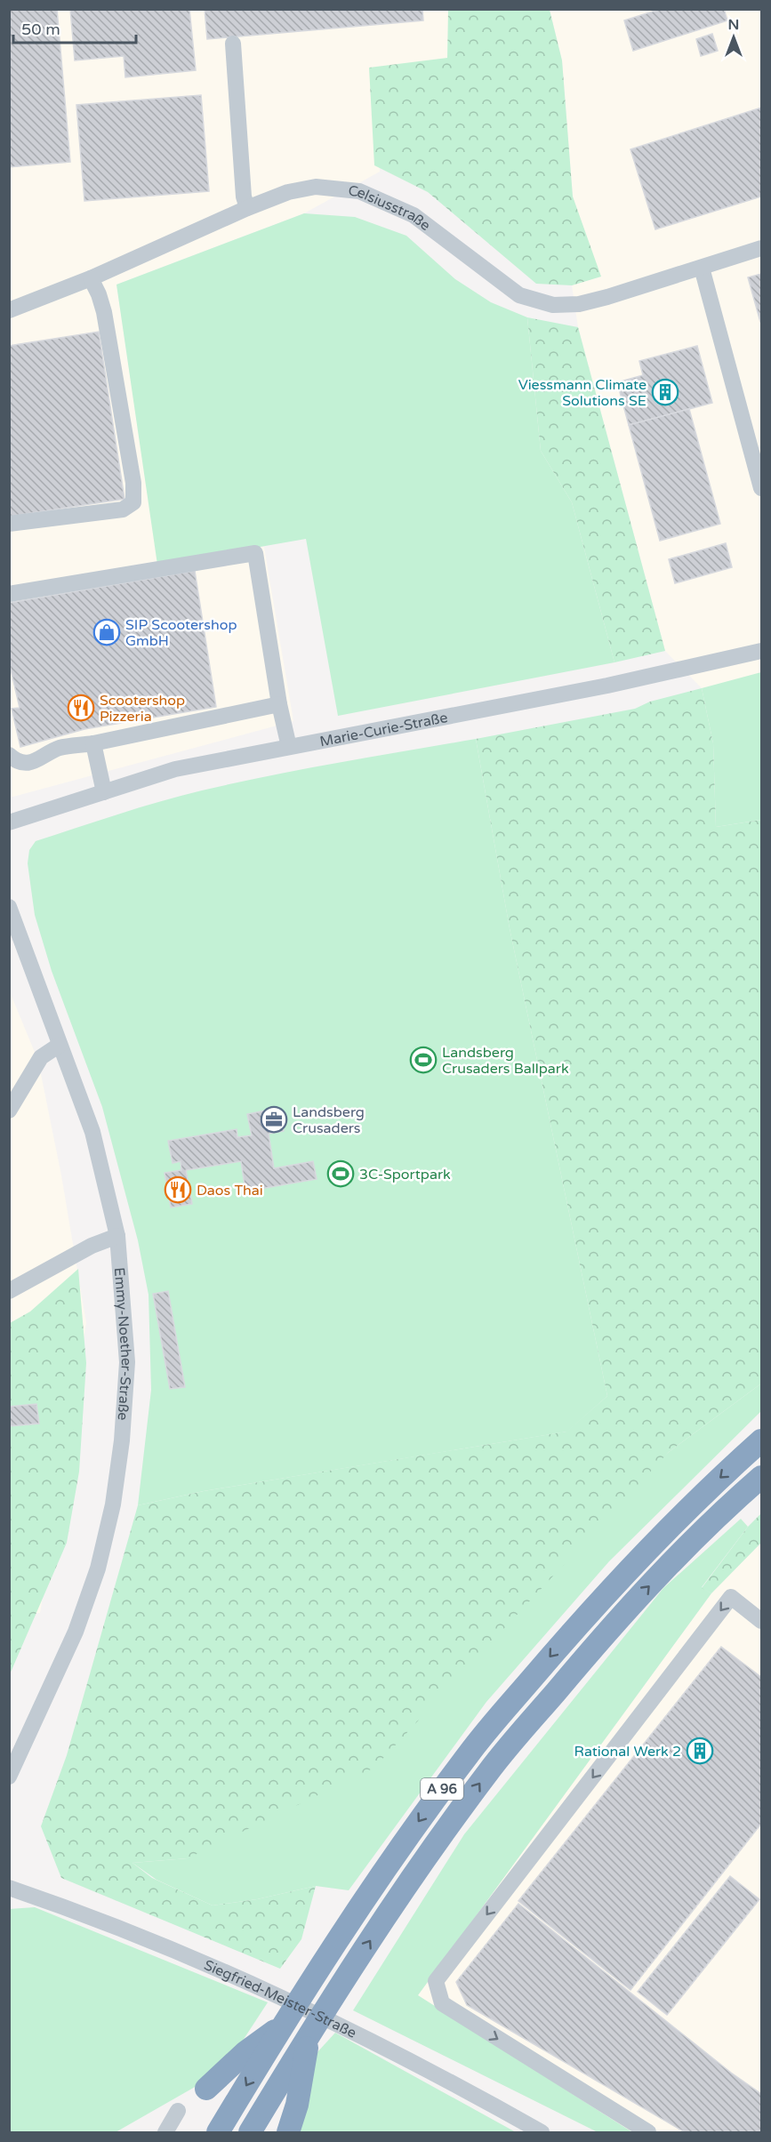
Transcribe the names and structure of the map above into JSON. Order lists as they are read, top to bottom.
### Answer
{
  "streets": {
    "highway": ["A 96"],
    "street": [
      "Celsiusstraße",
      "Marie-Curie-Straße",
      "Emmy-Noether-Straße",
      "Siegfried-Meister-Straße"
    ]
  },
  "places": {
    "building": ["Viessmann Climate Solutions SE", "Rational Werk 2"],
    "shop": ["SIP Scootershop GmbH"],
    "restaurant": ["Scootershop Pizzeria", "Daos Thai"],
    "sports": ["Landsberg Crusaders Ballpark", "3C-Sportpark"],
    "office": ["Landsberg Crusaders"]
  },
  "scale_bar": "50 m",
  "north": "top"
}
